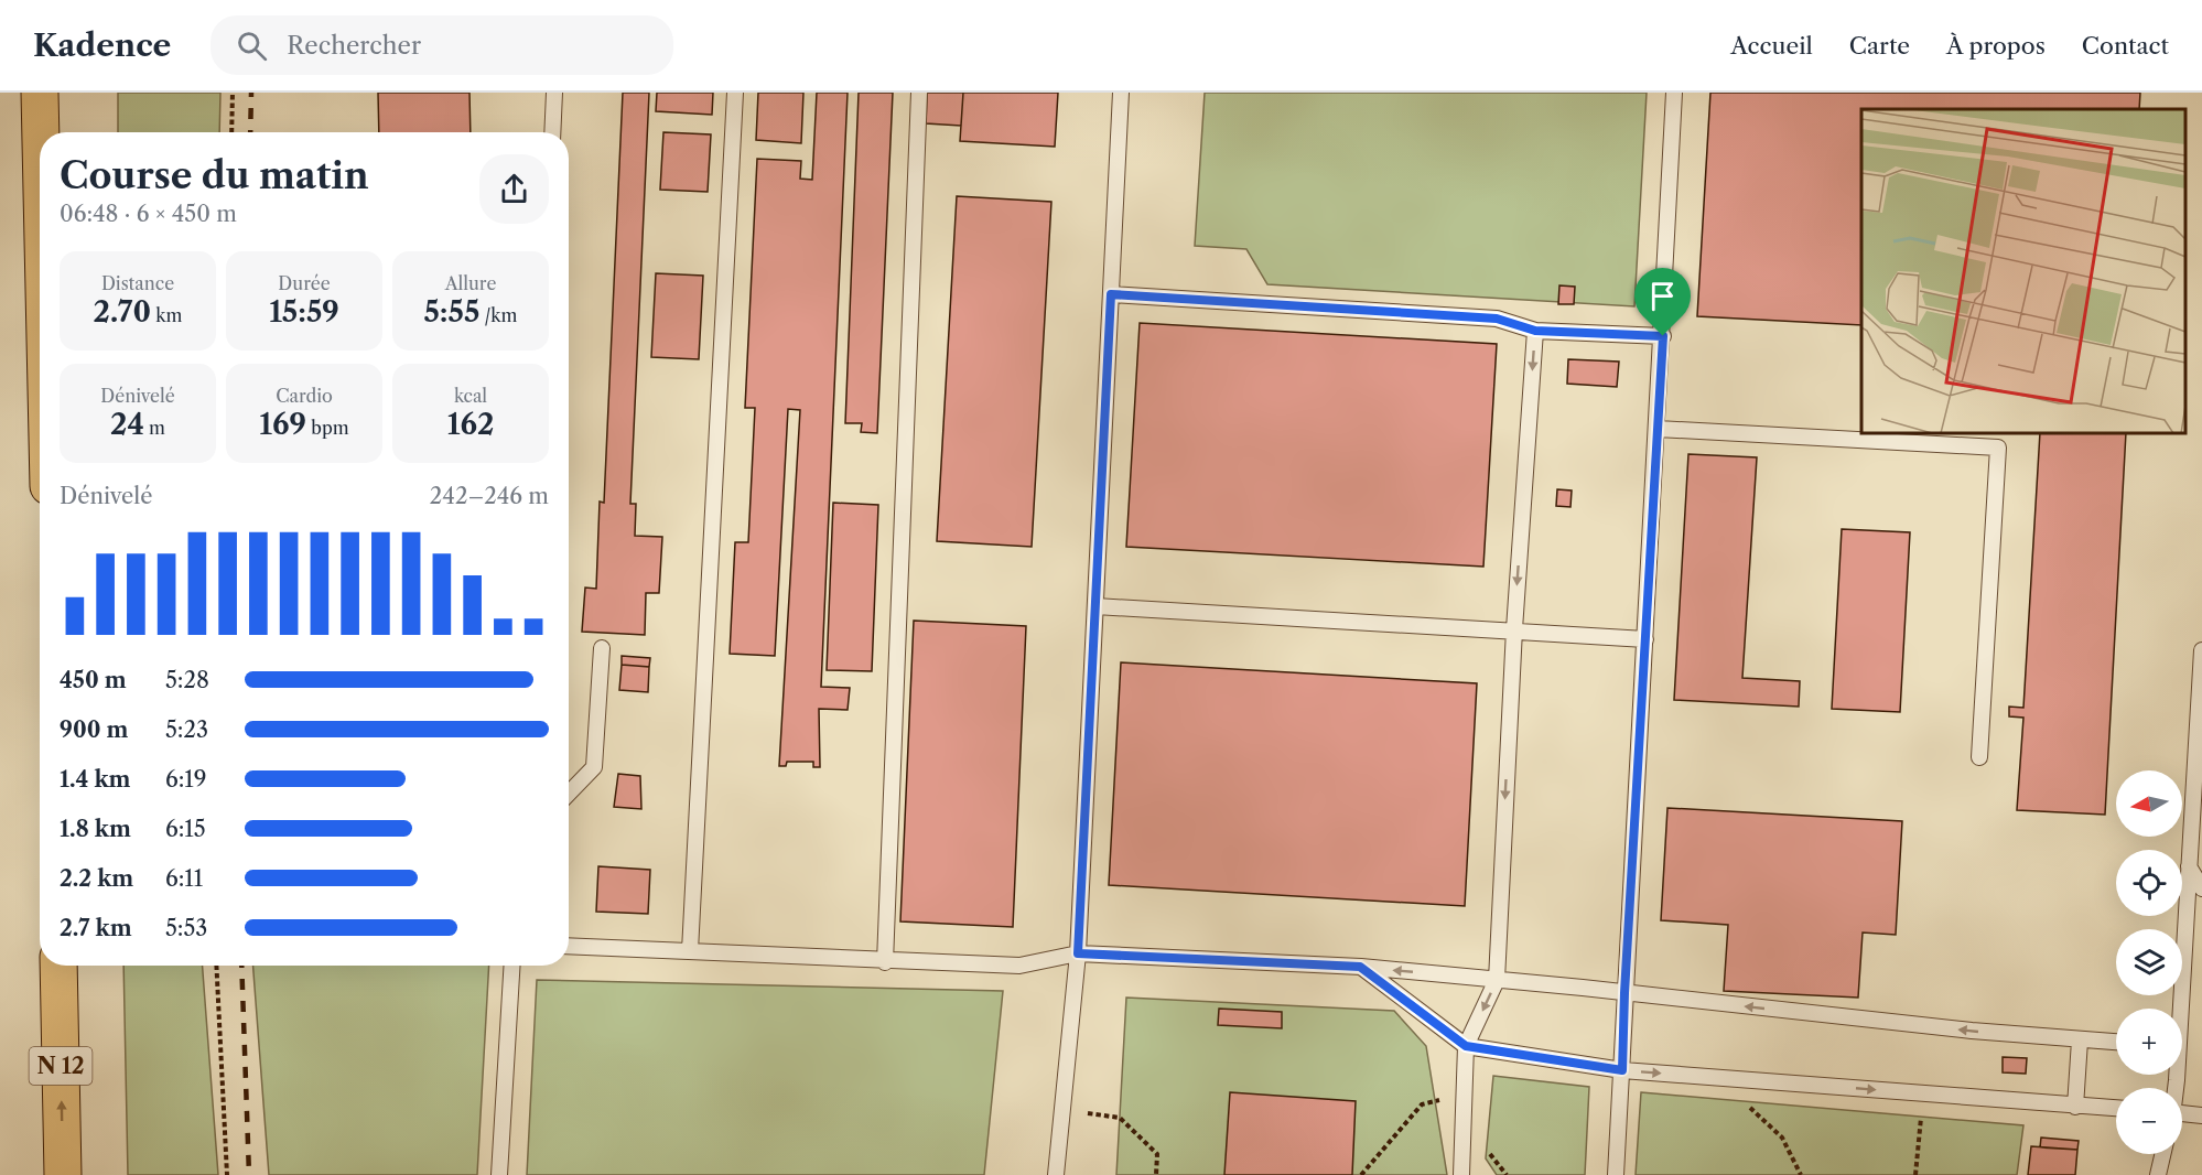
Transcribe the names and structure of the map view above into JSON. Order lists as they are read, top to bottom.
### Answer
{
  "streets": {
    "highway": ["N 12"]
  },
  "north": "left",
  "page": {
    "header": "Kadence",
    "search": "Rechercher",
    "nav": [
      "Accueil",
      "Carte",
      "À propos",
      "Contact"
    ],
    "heading": ["Course du matin", "06:48 · 6 × 450 m"],
    "stats": [
      ["Distance", "2.70 km"],
      ["Durée", "15:59"],
      ["Allure", "5:55 /km"],
      ["Dénivelé", "24 m"],
      ["Cardio", "169 bpm"],
      ["kcal", "162"]
    ],
    "chart": ["Dénivelé", "242–246 m"],
    "list": [
      {
        "name": "450 m",
        "note": "5:28"
      },
      {
        "name": "900 m",
        "note": "5:23"
      },
      {
        "name": "1.4 km",
        "note": "6:19"
      },
      {
        "name": "1.8 km",
        "note": "6:15"
      },
      {
        "name": "2.2 km",
        "note": "6:11"
      },
      {
        "name": "2.7 km",
        "note": "5:53"
      }
    ],
    "map_buttons": ["+", "−"]
  }
}
